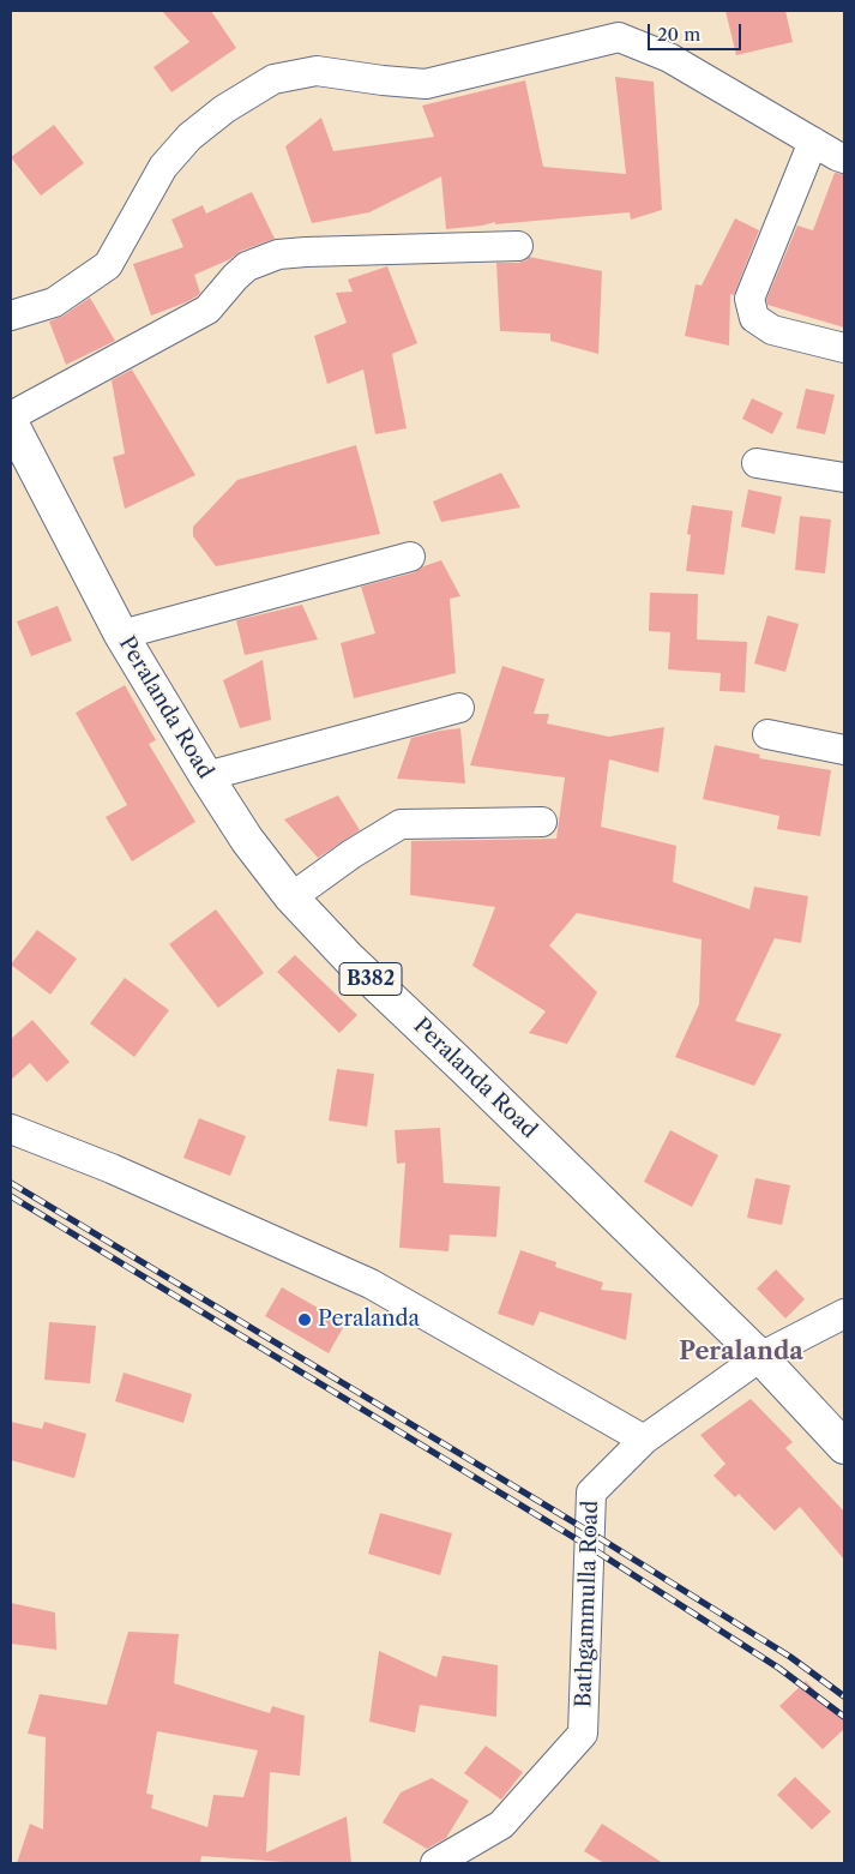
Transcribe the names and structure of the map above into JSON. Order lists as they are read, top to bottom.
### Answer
{
  "streets": {
    "main road": ["Peralanda Road", "B382"],
    "street": ["Bathgammulla Road"]
  },
  "crossings": [
    ["Peralanda Road", "Bathgammulla Road"]
  ],
  "districts": ["Peralanda"],
  "places": ["Peralanda"],
  "scale_bar": "20 m"
}
